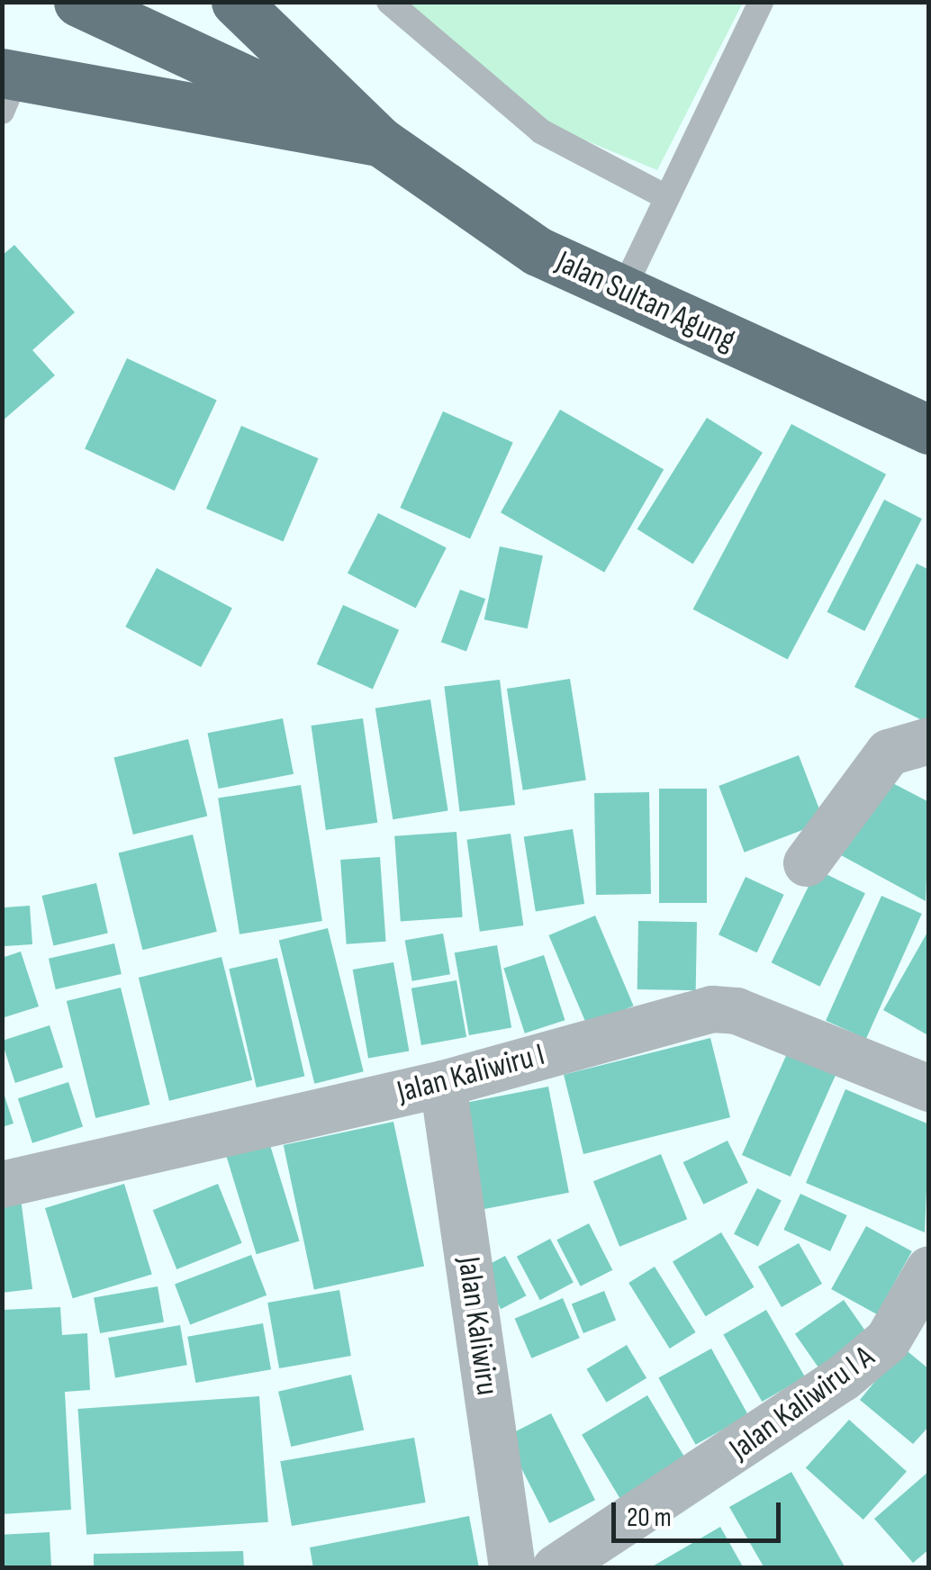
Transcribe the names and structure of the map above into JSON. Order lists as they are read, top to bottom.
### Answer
{
  "streets": {
    "highway": ["Jalan Sultan Agung"],
    "street": ["Jalan Kaliwiru I", "Jalan Kaliwiru", "Jalan Kaliwiru I A"]
  },
  "crossings": [
    ["Jalan Kaliwiru I", "Jalan Kaliwiru"]
  ],
  "scale_bar": "20 m"
}
